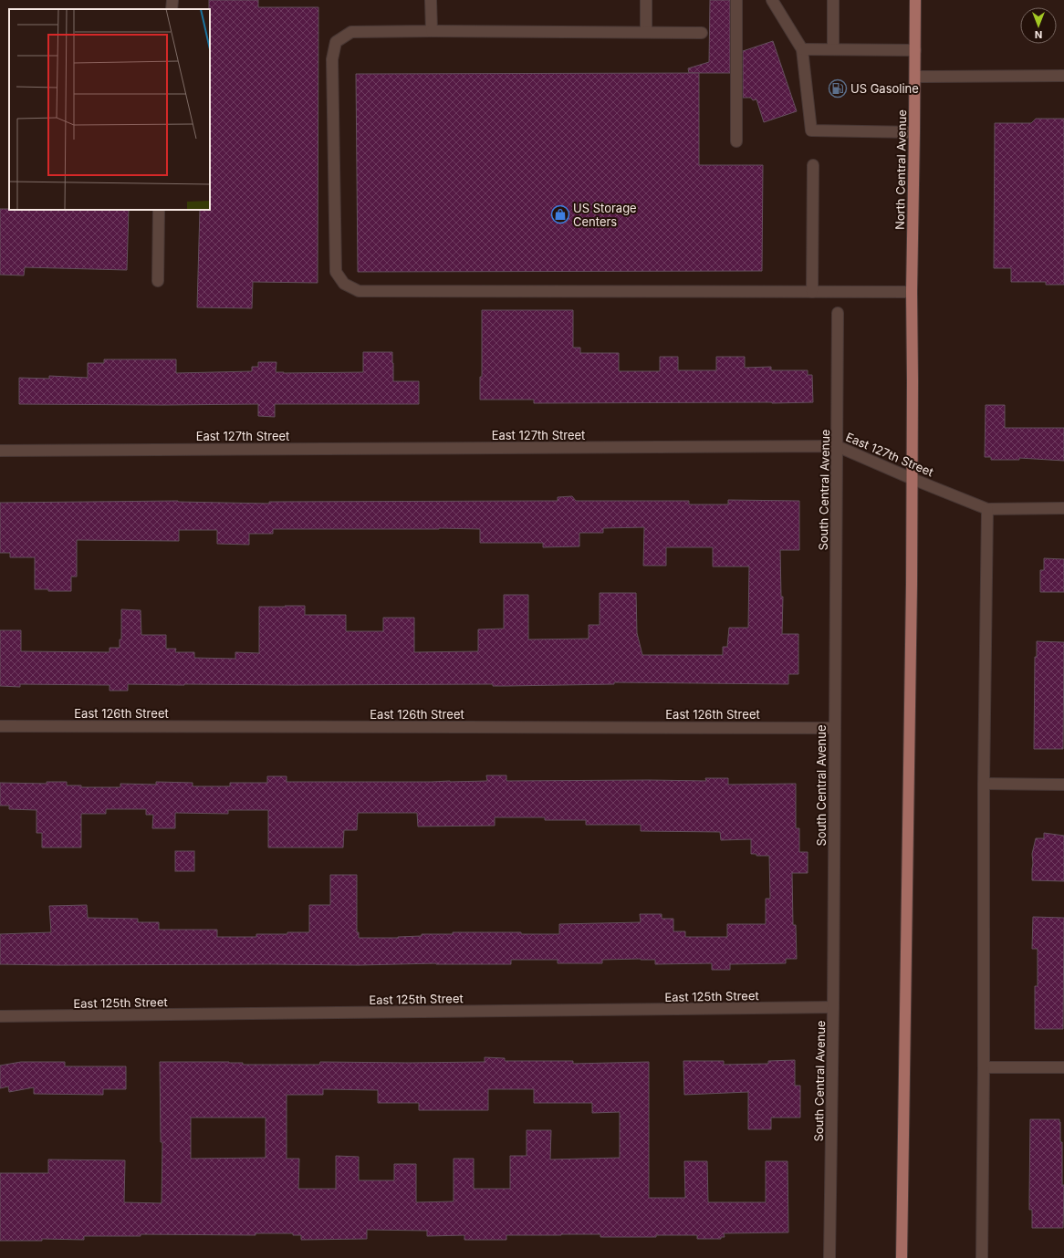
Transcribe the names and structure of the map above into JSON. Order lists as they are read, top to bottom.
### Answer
{
  "streets": {
    "main road": ["North Central Avenue"],
    "street": [
      "East 127th Street",
      "South Central Avenue",
      "East 126th Street",
      "East 125th Street"
    ]
  },
  "crossings": [
    ["North Central Avenue", "East 127th Street"],
    ["East 127th Street", "South Central Avenue"],
    ["South Central Avenue", "East 126th Street"],
    ["South Central Avenue", "East 125th Street"]
  ],
  "places": {
    "fuel station": ["US Gasoline"],
    "shop": ["US Storage Centers"]
  },
  "north": "bottom"
}
